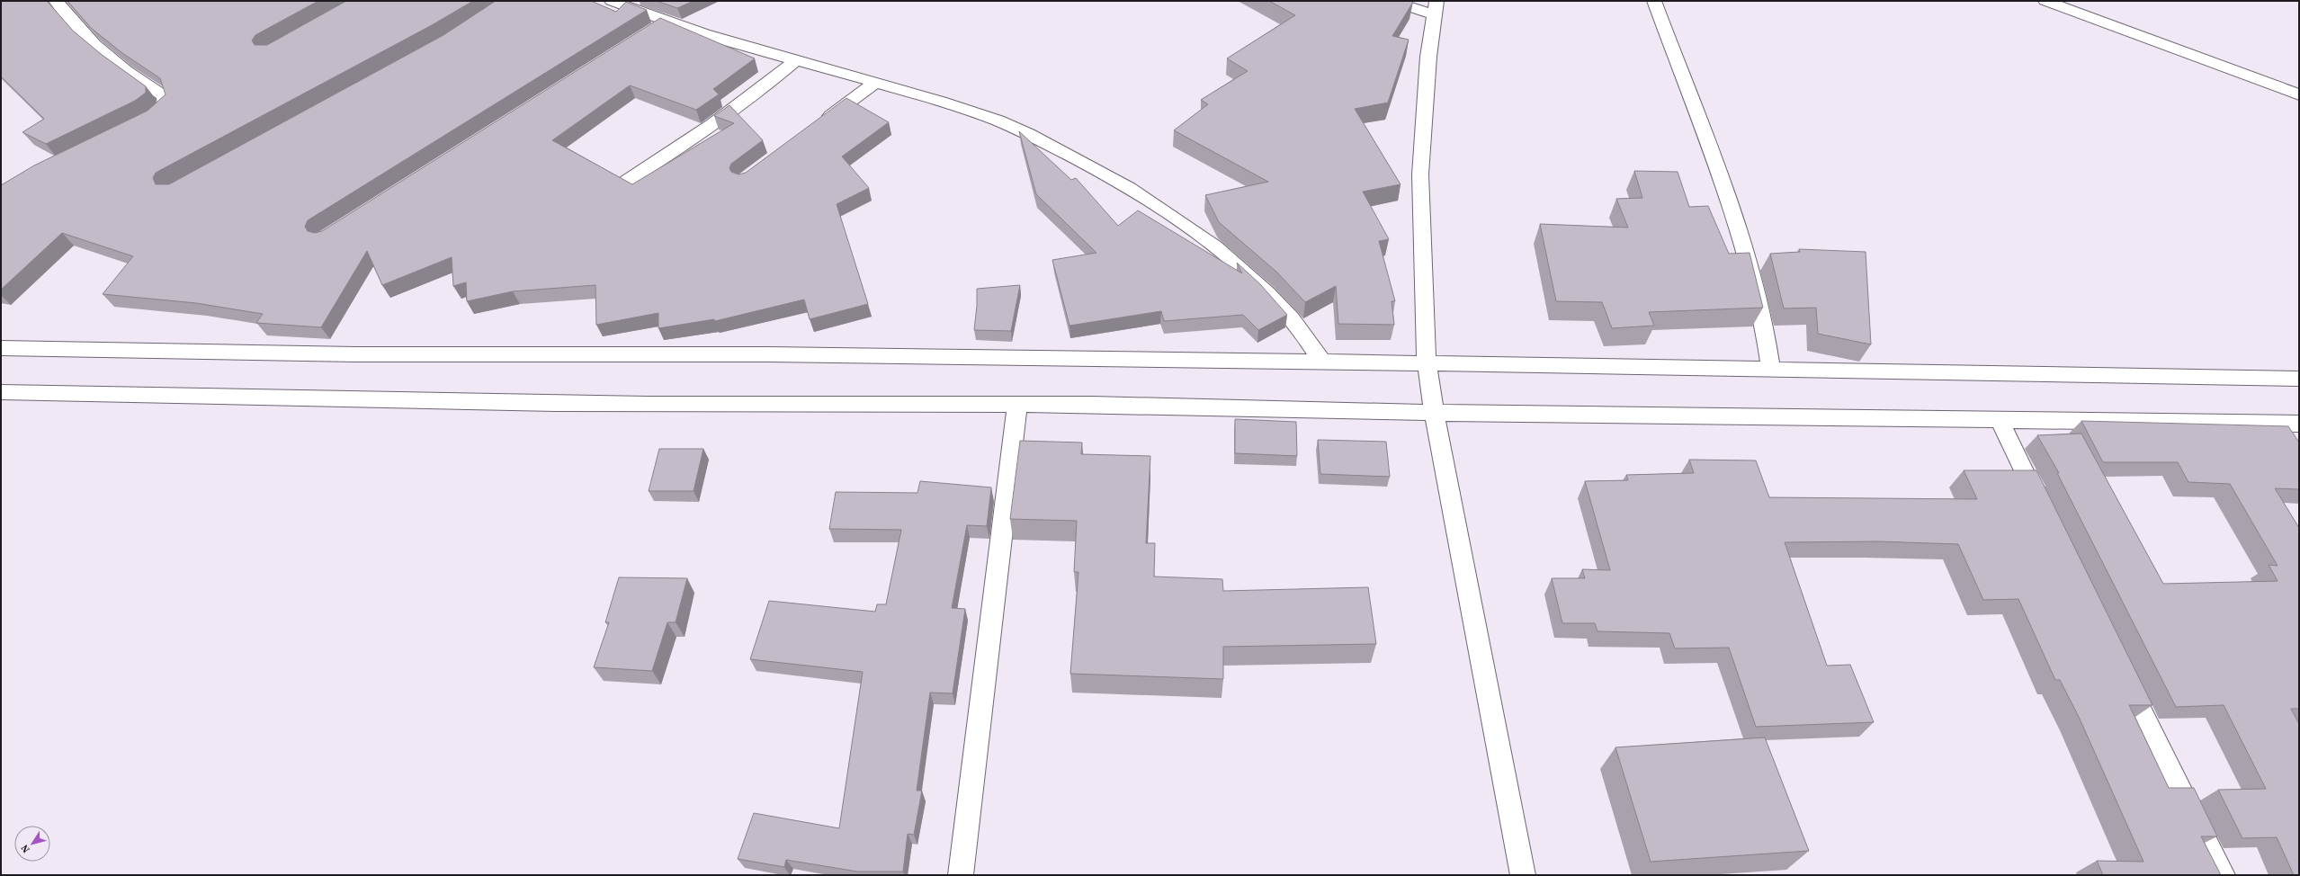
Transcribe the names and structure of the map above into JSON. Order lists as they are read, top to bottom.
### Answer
{
  "north": "bottom left"
}
